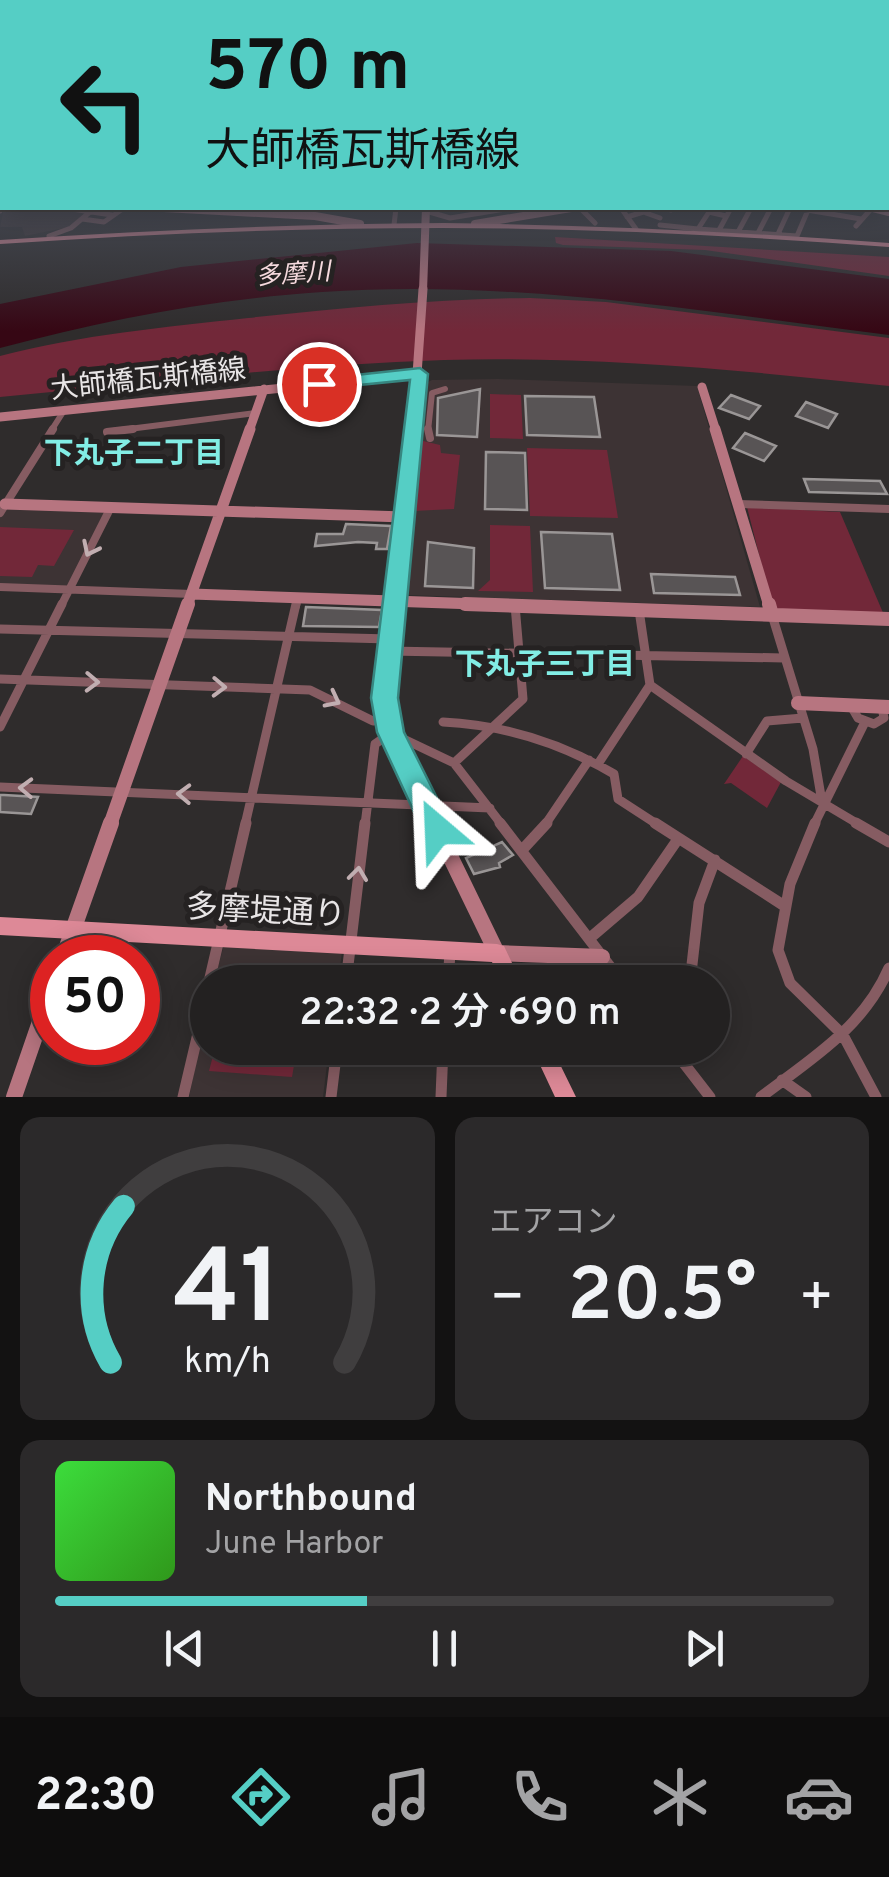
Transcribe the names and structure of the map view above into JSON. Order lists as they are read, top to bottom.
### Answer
{
  "streets": {
    "main road": ["多摩堤通り"],
    "street": ["大師橋瓦斯橋線"]
  },
  "districts": ["下丸子二丁目", "下丸子三丁目"],
  "water": ["多摩川"],
  "page": {
    "turn": ["570 m", "大師橋瓦斯橋線"],
    "limit": "50",
    "trip": "22:32 · 2 分 · 690 m",
    "tile": "エアコン",
    "heat": ["−", "20.5°", "+"],
    "song": ["Northbound", "June Harbor"],
    "tabs": "22:30",
    "gauge": ["41", "km/h"]
  }
}
